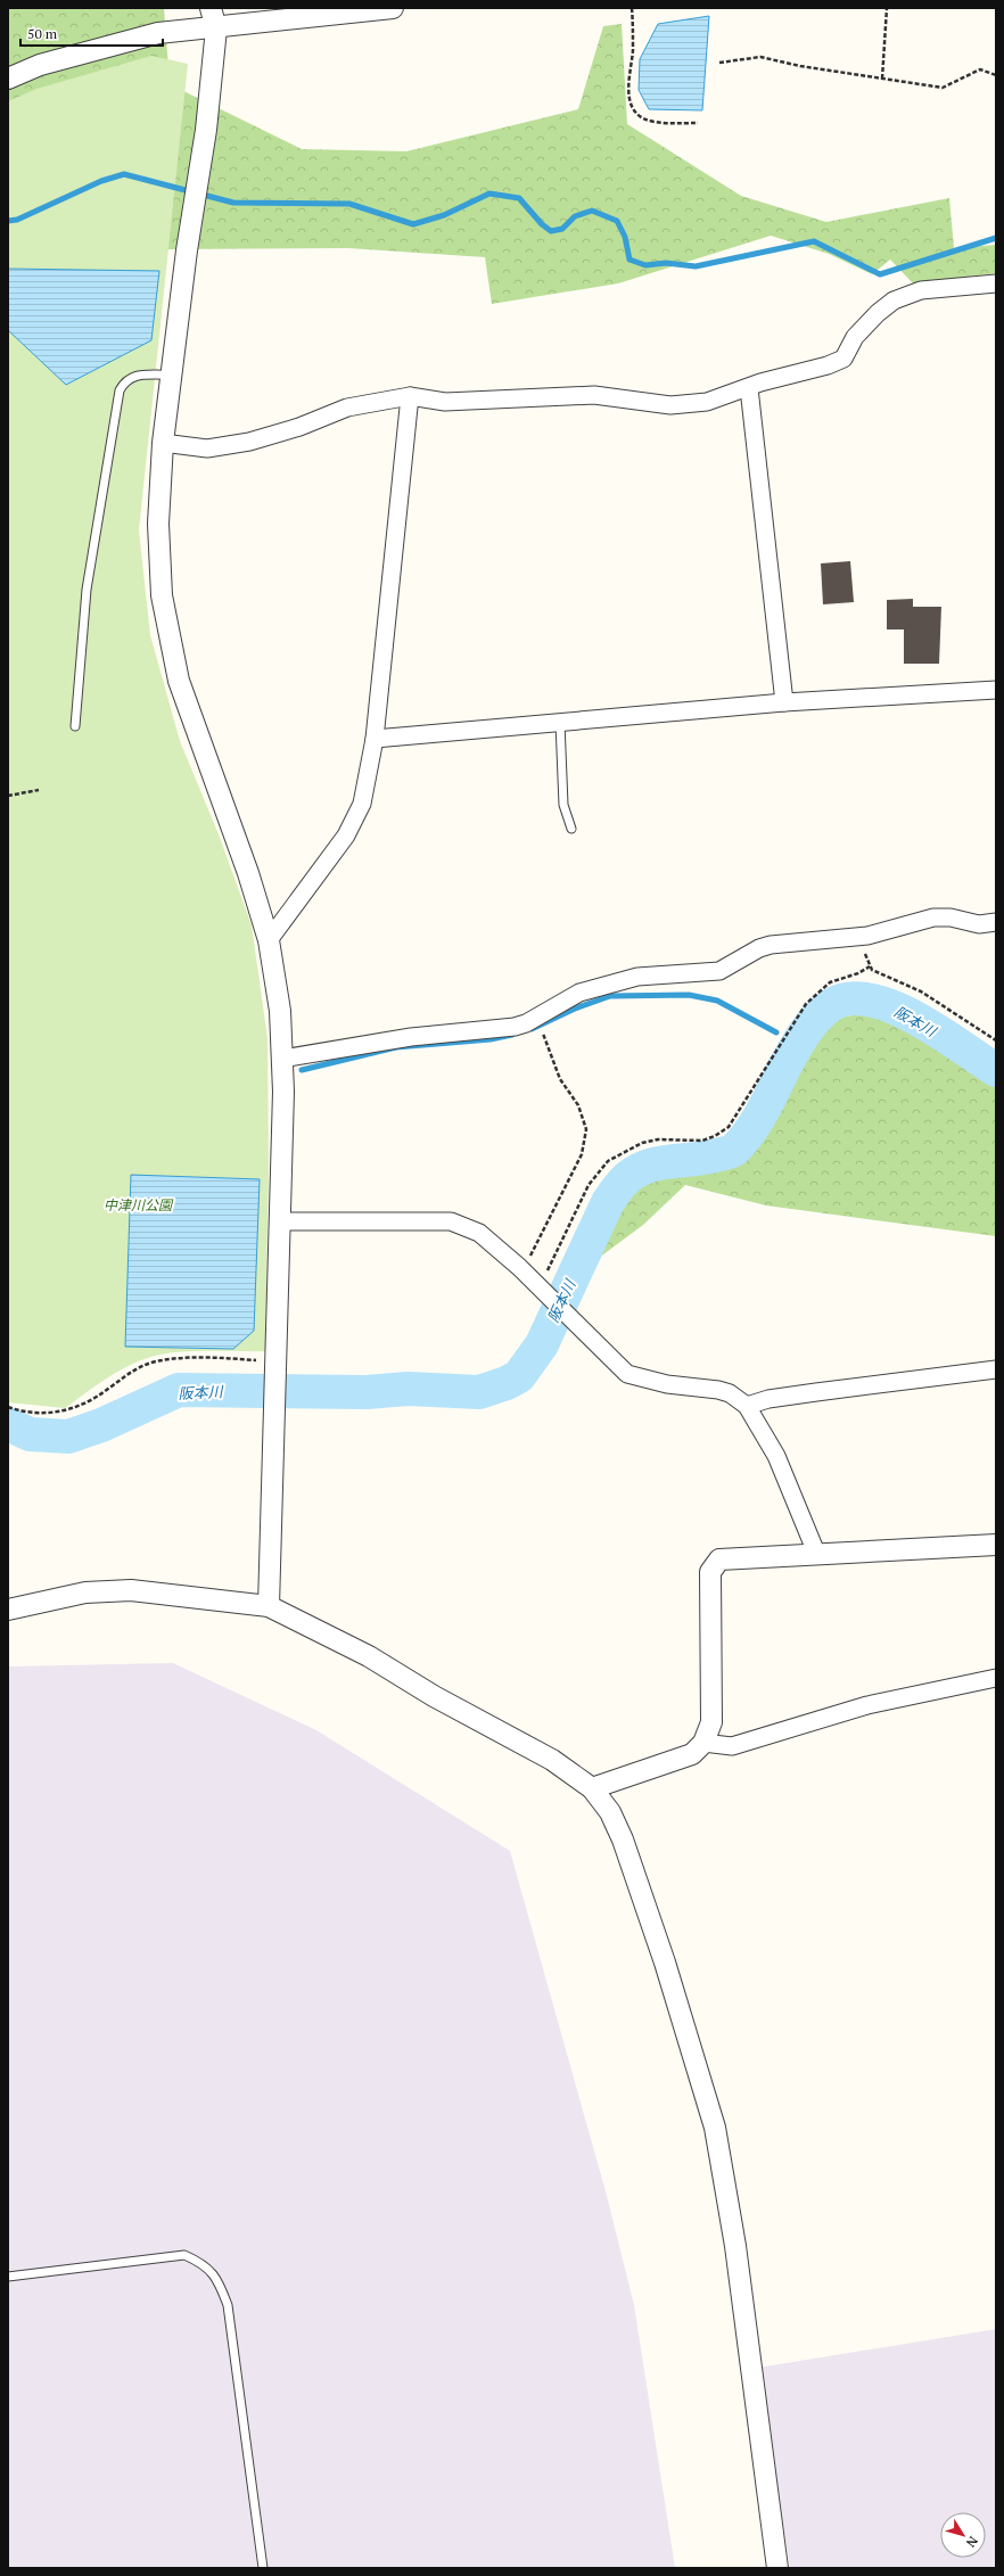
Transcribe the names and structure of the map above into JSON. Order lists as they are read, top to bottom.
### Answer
{
  "water": ["阪本川"],
  "parks": ["中津川公園"],
  "scale_bar": "50 m",
  "north": "bottom right"
}
